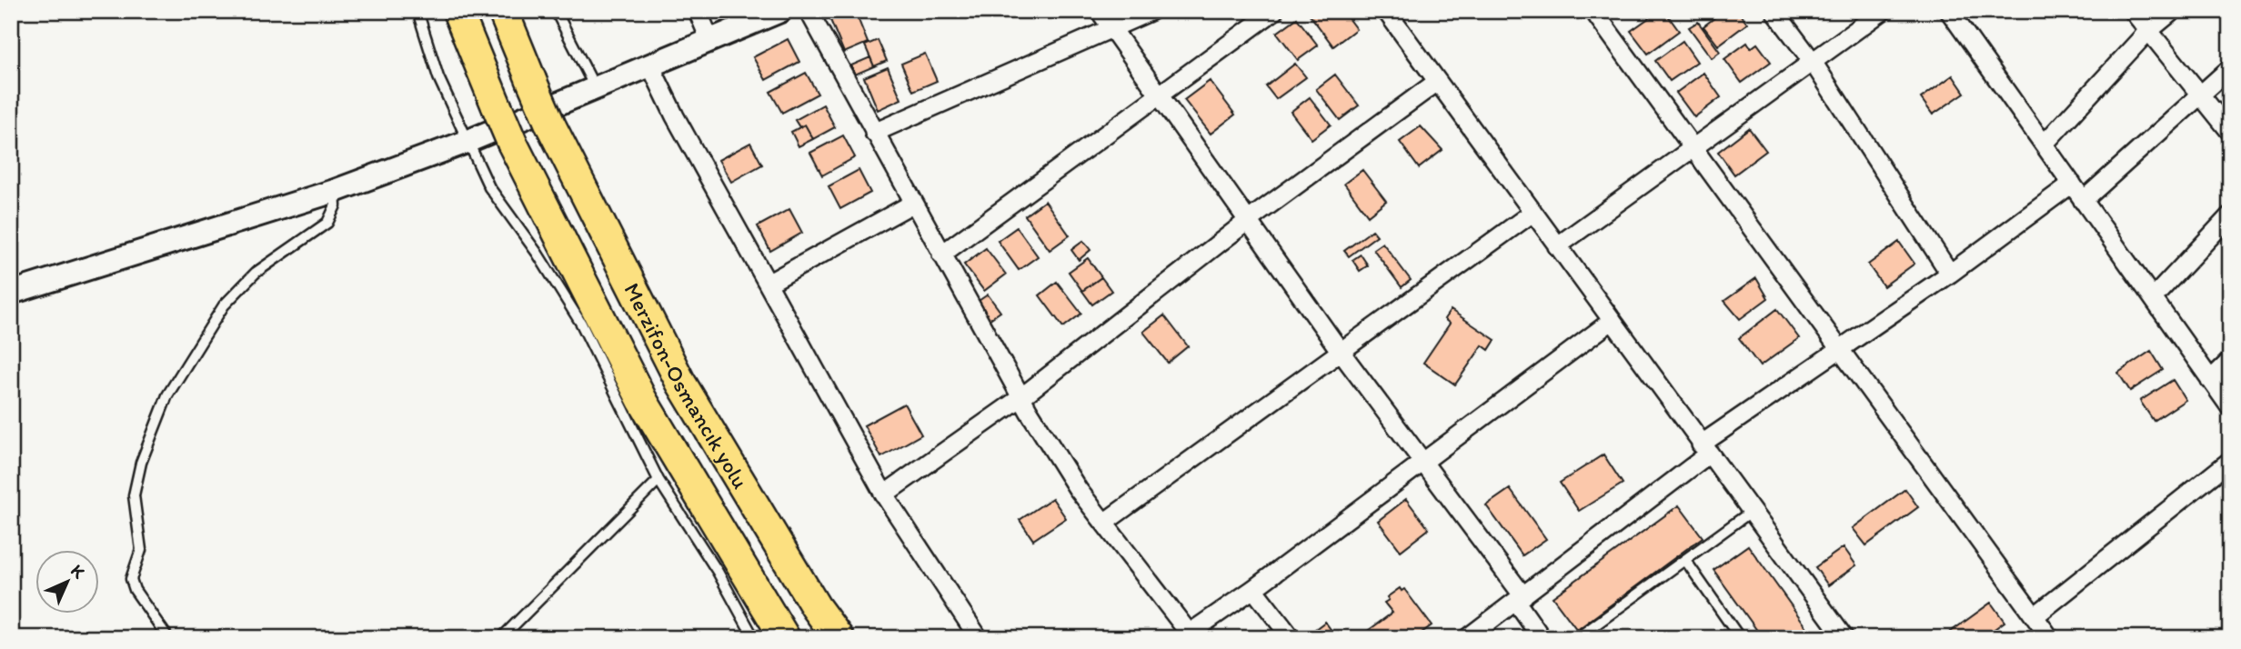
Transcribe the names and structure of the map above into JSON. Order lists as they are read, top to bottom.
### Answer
{
  "streets": {
    "highway": ["Merzifon-Osmancık yolu"]
  },
  "north": "top right"
}
